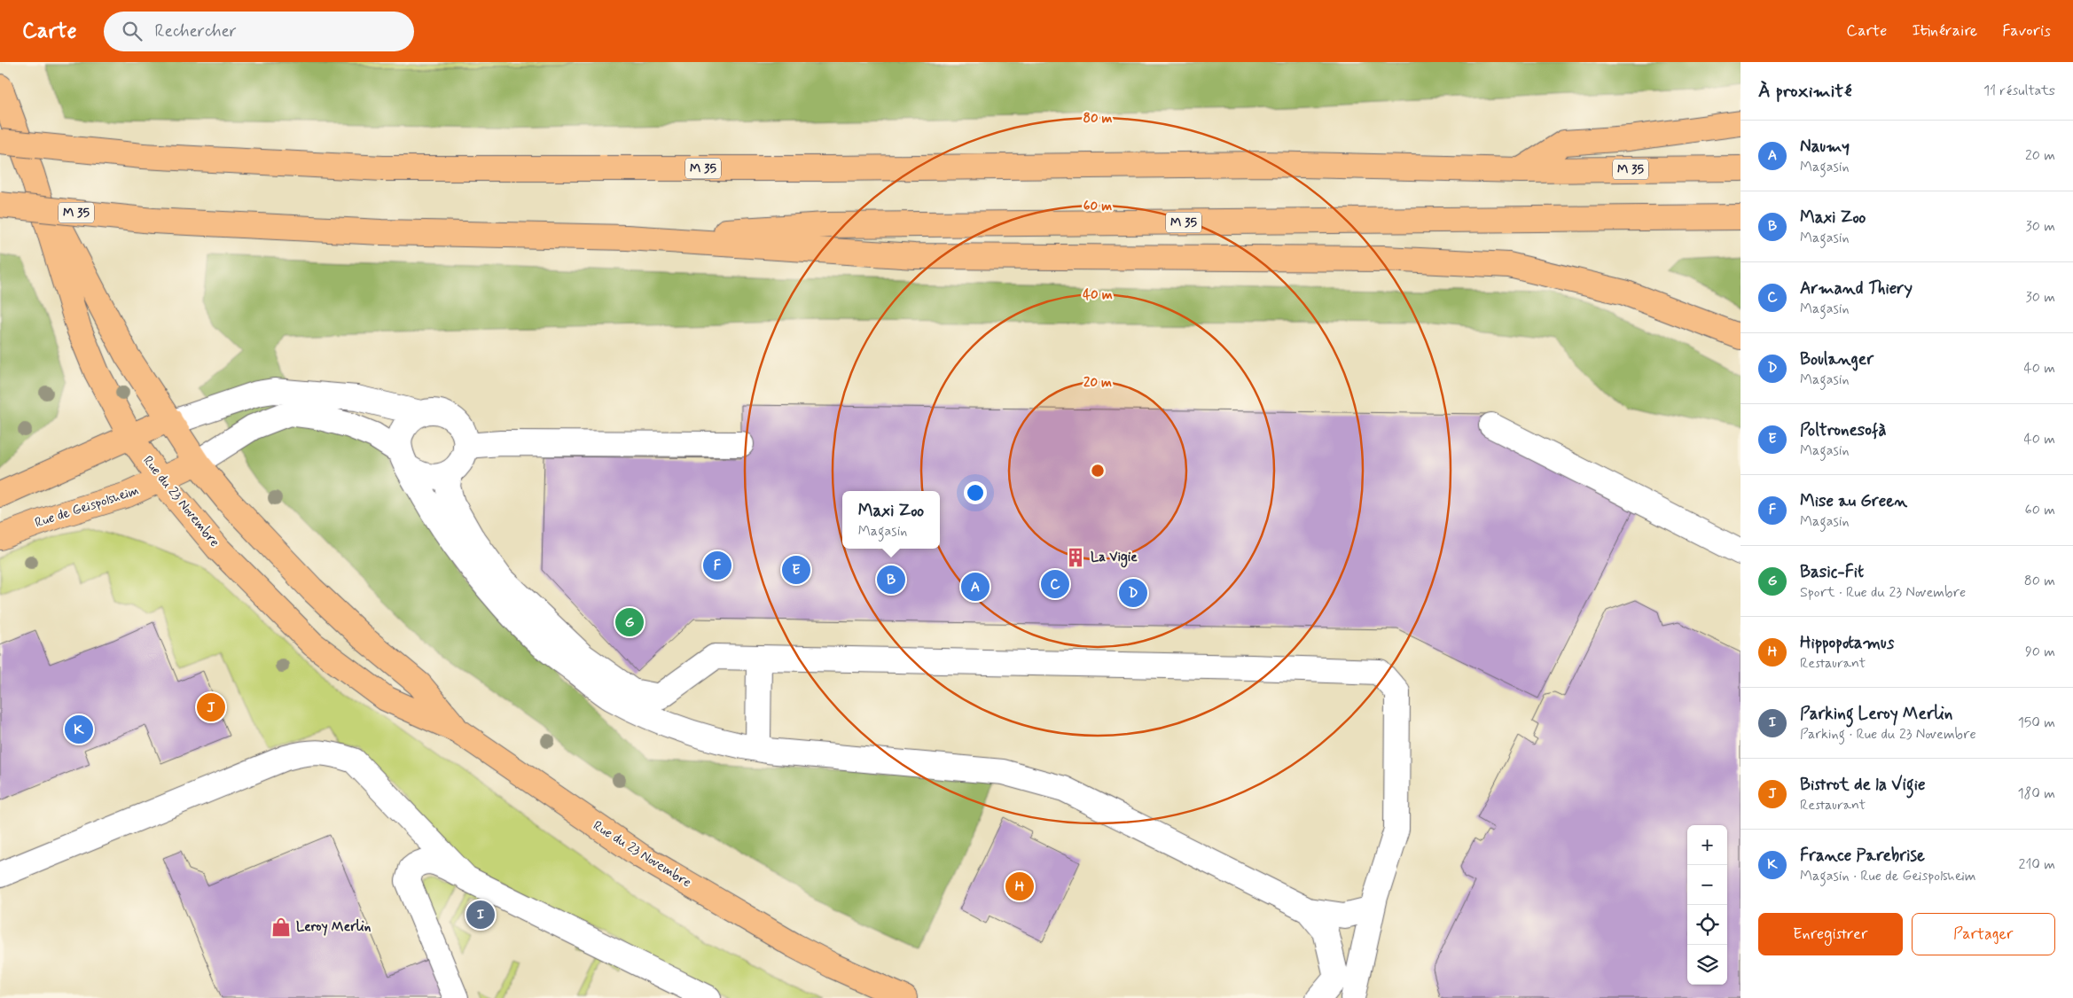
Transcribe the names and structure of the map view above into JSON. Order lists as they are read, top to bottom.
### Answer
{
  "streets": {
    "main road": ["M 35", "Rue du 23 Novembre", "Rue de Geispolsheim"]
  },
  "crossings": [
    ["Rue du 23 Novembre", "Rue de Geispolsheim"]
  ],
  "places": {
    "building": ["La Vigie"],
    "shop": ["Leroy Merlin"]
  },
  "page": {
    "header": "Carte",
    "search": "Rechercher",
    "nav": ["Carte", "Itinéraire", "Favoris"],
    "heading": ["À proximité", "11 résultats"],
    "list": [
      {
        "mark": "A",
        "name": "Naumy",
        "note": "Magasin",
        "value": "20 m"
      },
      {
        "mark": "B",
        "name": "Maxi Zoo",
        "note": "Magasin",
        "value": "30 m"
      },
      {
        "mark": "C",
        "name": "Armand Thiery",
        "note": "Magasin",
        "value": "30 m"
      },
      {
        "mark": "D",
        "name": "Boulanger",
        "note": "Magasin",
        "value": "40 m"
      },
      {
        "mark": "E",
        "name": "Poltronesofà",
        "note": "Magasin",
        "value": "40 m"
      },
      {
        "mark": "F",
        "name": "Mise au Green",
        "note": "Magasin",
        "value": "60 m"
      },
      {
        "mark": "G",
        "name": "Basic-Fit",
        "note": "Sport · Rue du 23 Novembre",
        "value": "80 m"
      },
      {
        "mark": "H",
        "name": "Hippopotamus",
        "note": "Restaurant",
        "value": "90 m"
      },
      {
        "mark": "I",
        "name": "Parking Leroy Merlin",
        "note": "Parking · Rue du 23 Novembre",
        "value": "150 m"
      },
      {
        "mark": "J",
        "name": "Bistrot de la Vigie",
        "note": "Restaurant",
        "value": "180 m"
      },
      {
        "mark": "K",
        "name": "France Parebrise",
        "note": "Magasin · Rue de Geispolsheim",
        "value": "210 m"
      }
    ],
    "popup": ["Maxi Zoo", "Magasin"],
    "pins": [
      "F",
      "E",
      "B",
      "C",
      "A",
      "D",
      "G",
      "J",
      "K",
      "H",
      "I"
    ],
    "map_buttons": ["+", "−"],
    "buttons": ["Enregistrer", "Partager"]
  },
  "rings": [
    "80 m",
    "60 m",
    "40 m",
    "20 m"
  ]
}
